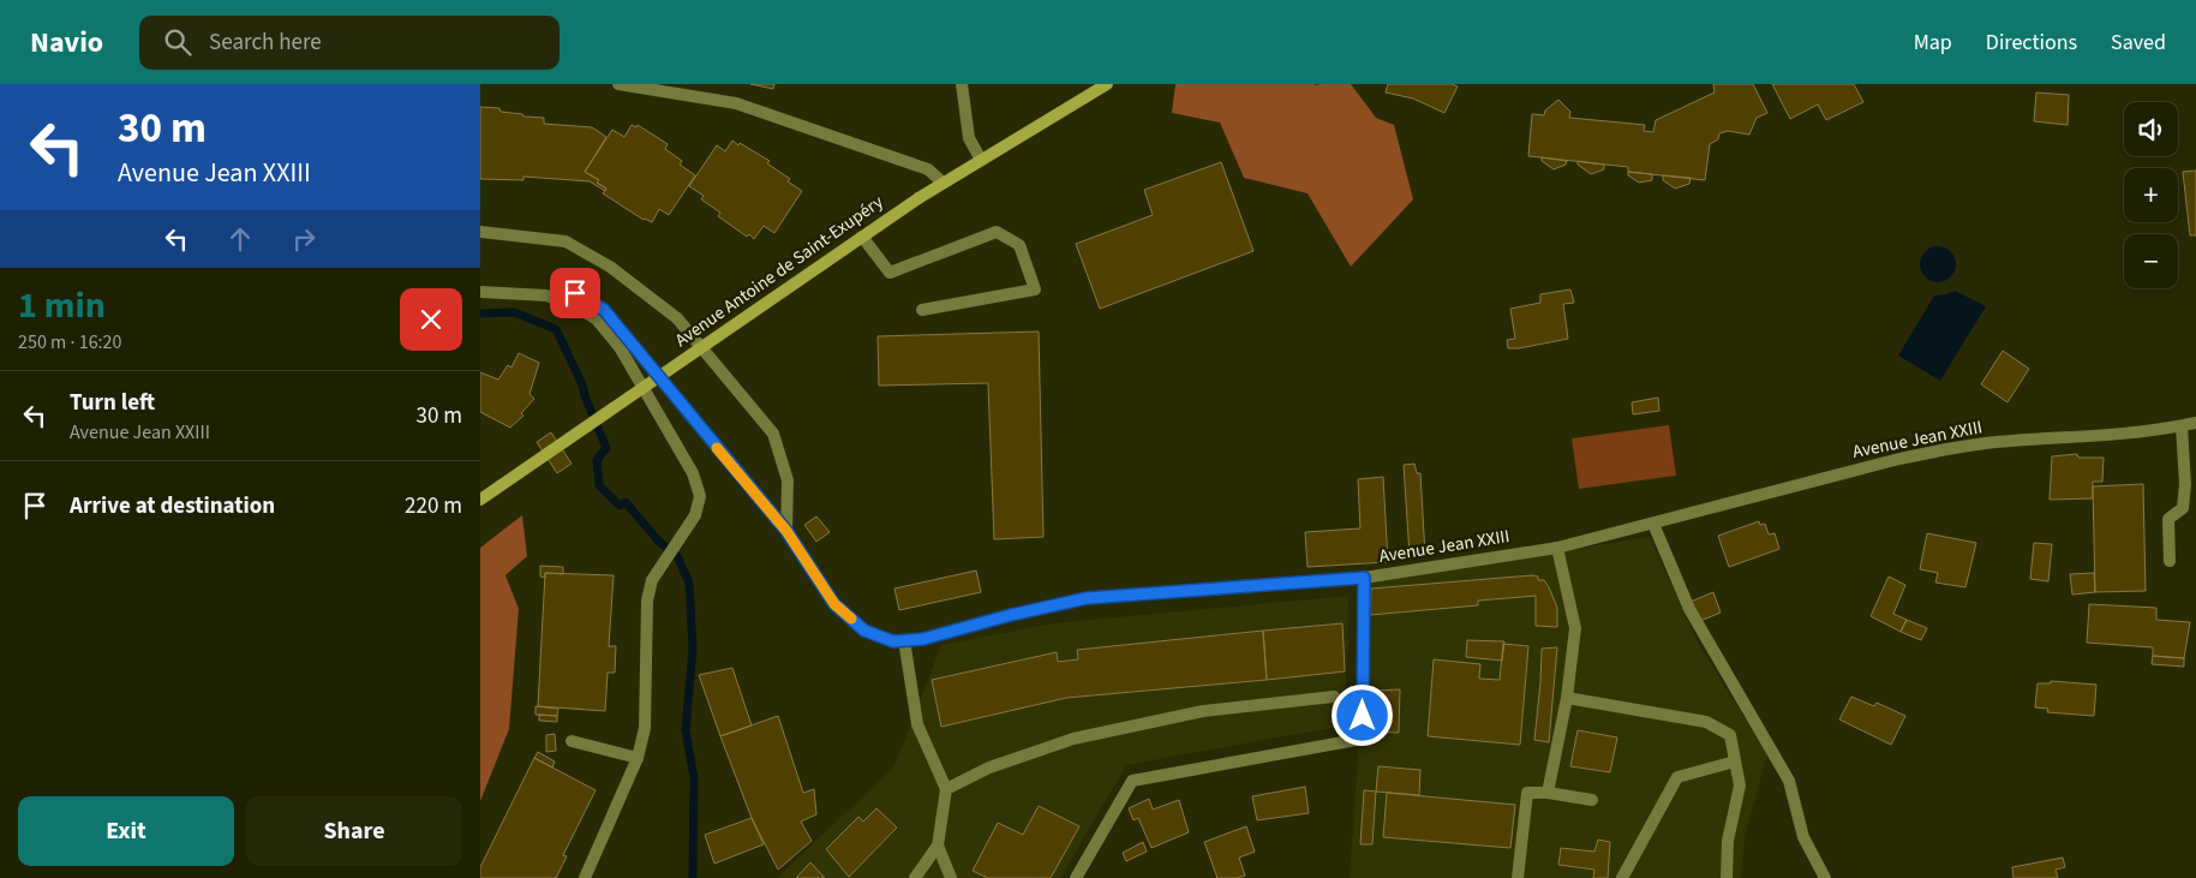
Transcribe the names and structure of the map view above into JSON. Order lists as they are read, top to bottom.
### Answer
{
  "streets": {
    "main road": ["Avenue Antoine de Saint-Exupéry"],
    "street": ["Avenue Jean XXIII"]
  },
  "page": {
    "header": "Navio",
    "search": "Search here",
    "nav": ["Map", "Directions", "Saved"],
    "turn": ["30 m", "Avenue Jean XXIII"],
    "map_buttons": ["+", "−"],
    "heading": ["1 min", "250 m · 16:20"],
    "list": [
      {
        "name": "Turn left",
        "note": "Avenue Jean XXIII",
        "value": "30 m"
      },
      {
        "name": "Arrive at destination",
        "value": "220 m"
      }
    ],
    "buttons": ["Exit", "Share"]
  }
}
